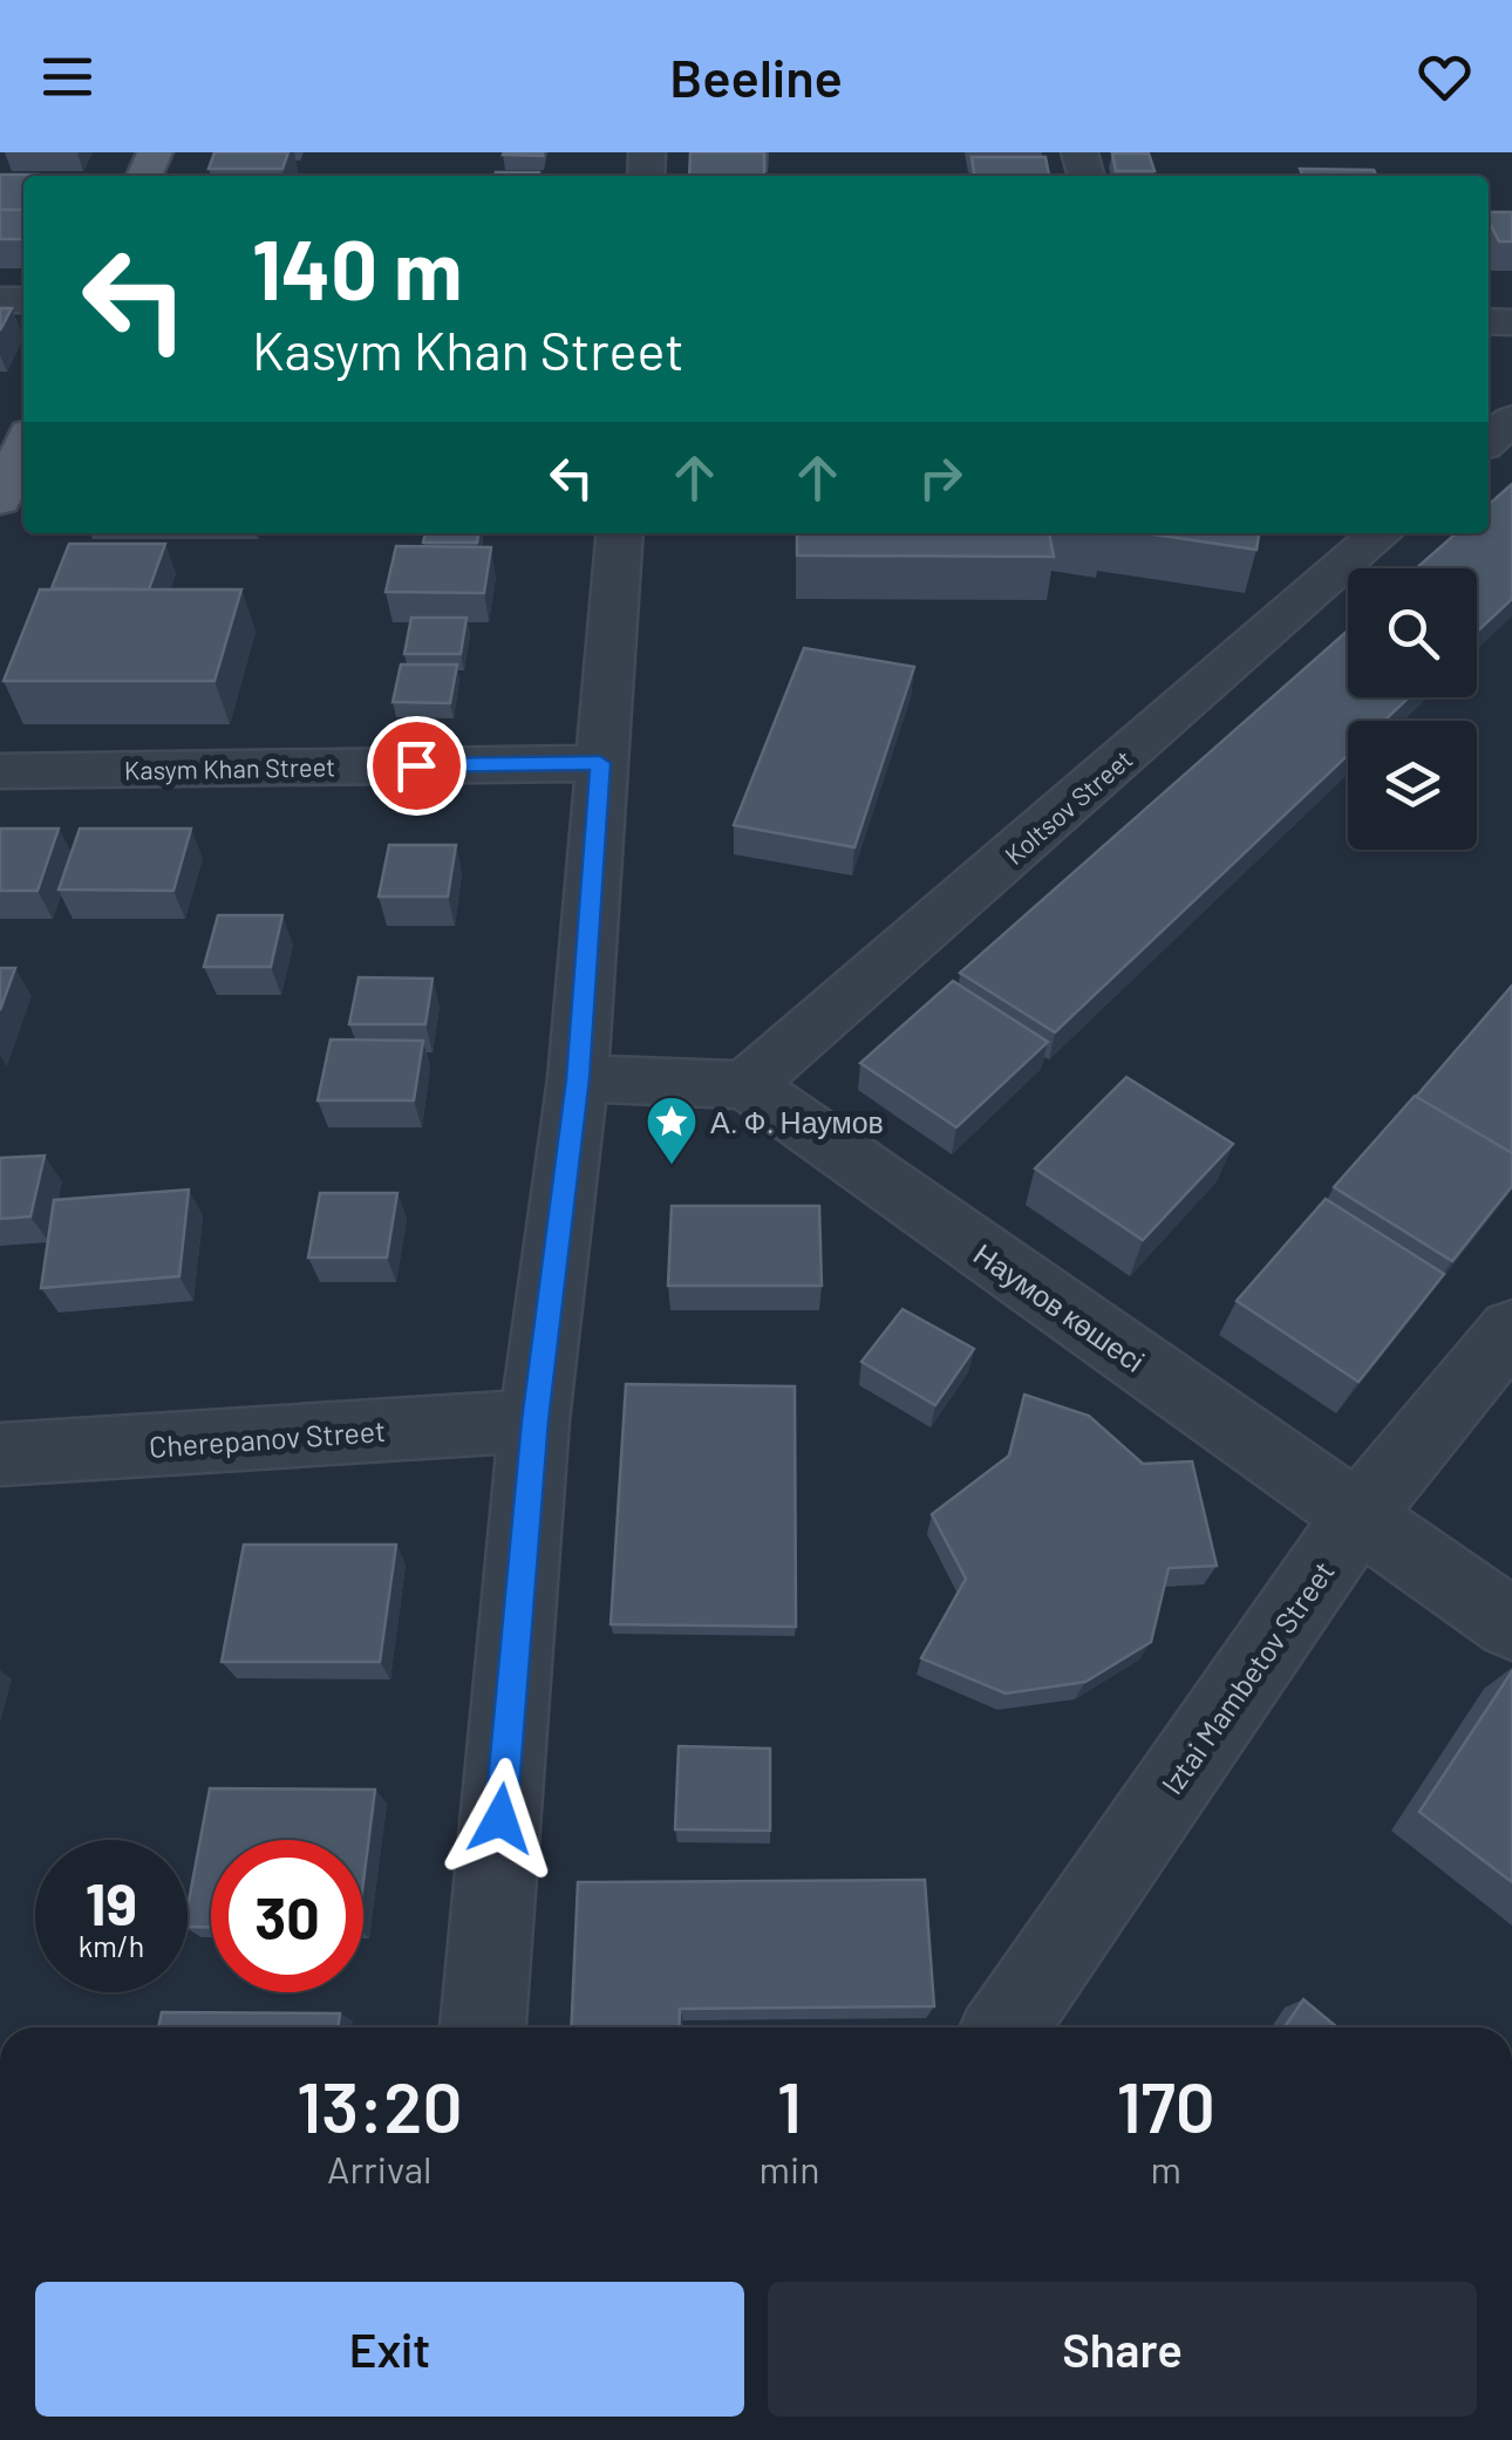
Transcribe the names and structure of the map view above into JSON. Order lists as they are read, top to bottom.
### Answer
{
  "streets": {
    "street": [
      "Kasym Khan Street",
      "Koltsov Street",
      "Наумов көшесі",
      "Cherepanov Street",
      "Iztai Mambetov Street"
    ]
  },
  "crossings": [
    ["Koltsov Street", "Наумов көшесі"],
    ["Наумов көшесі", "Iztai Mambetov Street"]
  ],
  "places": {
    "place": ["А. Ф. Наумов"]
  },
  "page": {
    "header": "Beeline",
    "turn": ["140 m", "Kasym Khan Street"],
    "speed": "19 km/h",
    "limit": "30",
    "eta": [
      "13:20",
      "Arrival",
      "1",
      "min",
      "170",
      "m"
    ],
    "buttons": ["Exit", "Share"]
  }
}
